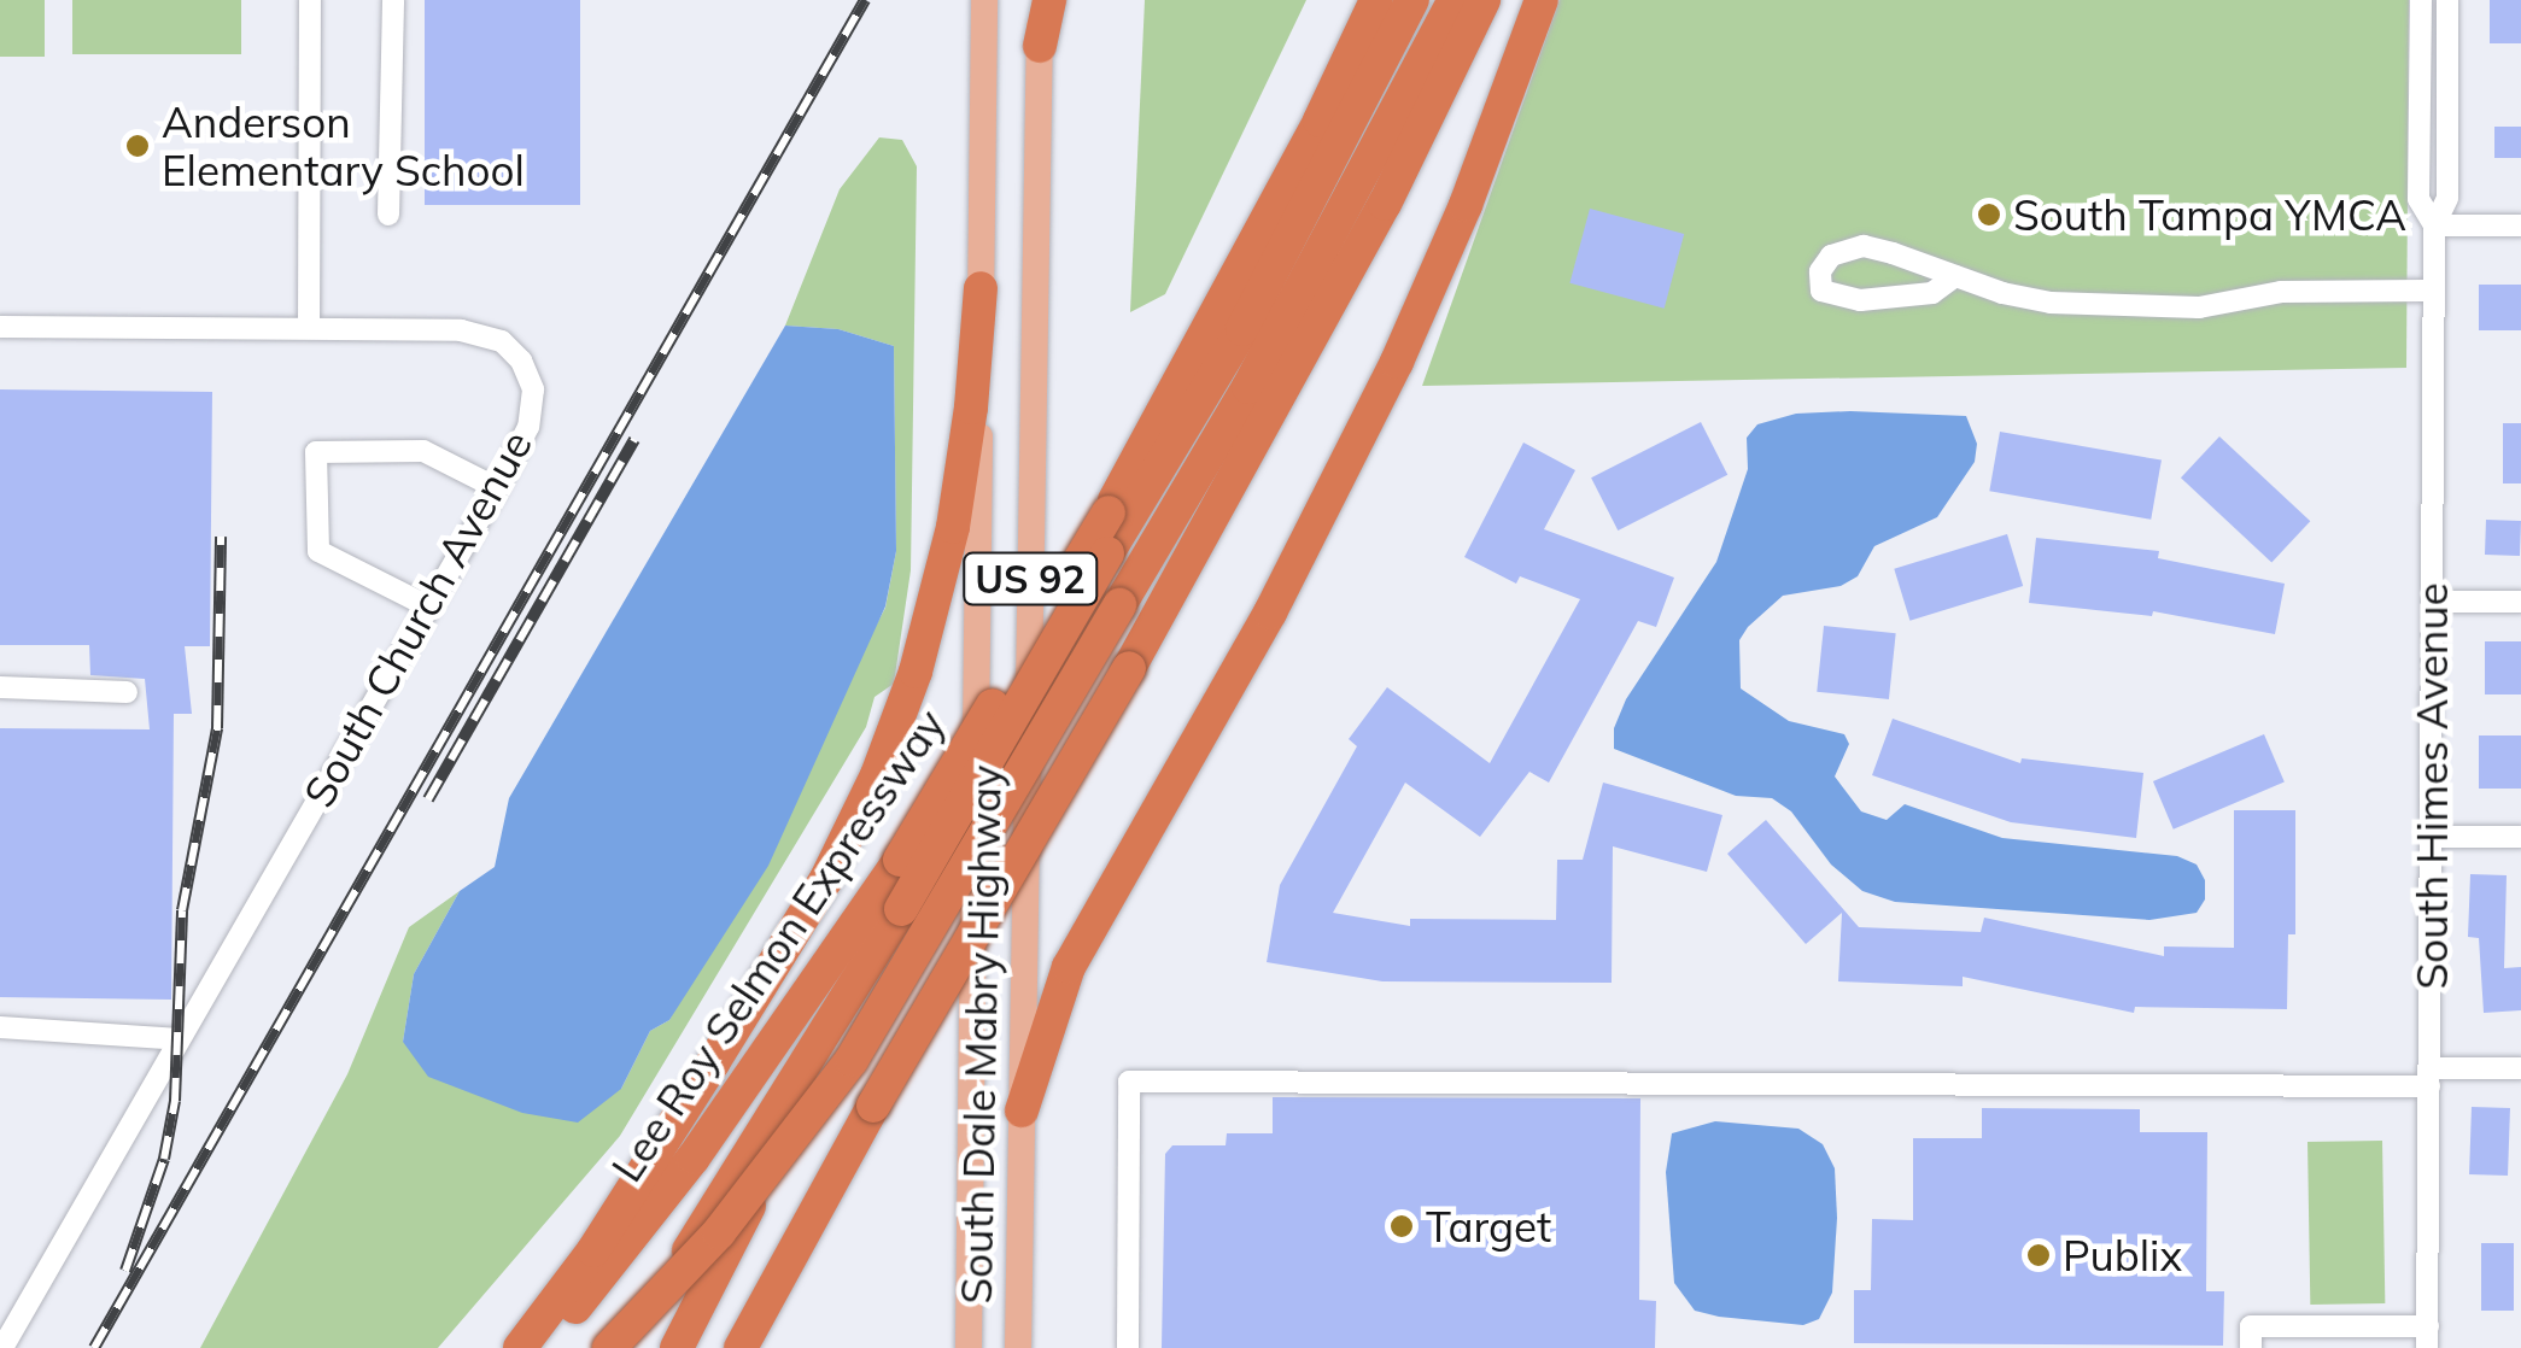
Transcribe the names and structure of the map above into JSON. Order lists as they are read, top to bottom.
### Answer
{
  "streets": {
    "highway": ["Lee Roy Selmon Expressway"],
    "main road": ["US 92", "South Dale Mabry Highway"],
    "street": ["South Church Avenue", "South Himes Avenue"]
  },
  "places": [
    "Anderson Elementary School",
    "South Tampa YMCA",
    "Target",
    "Publix"
  ]
}
